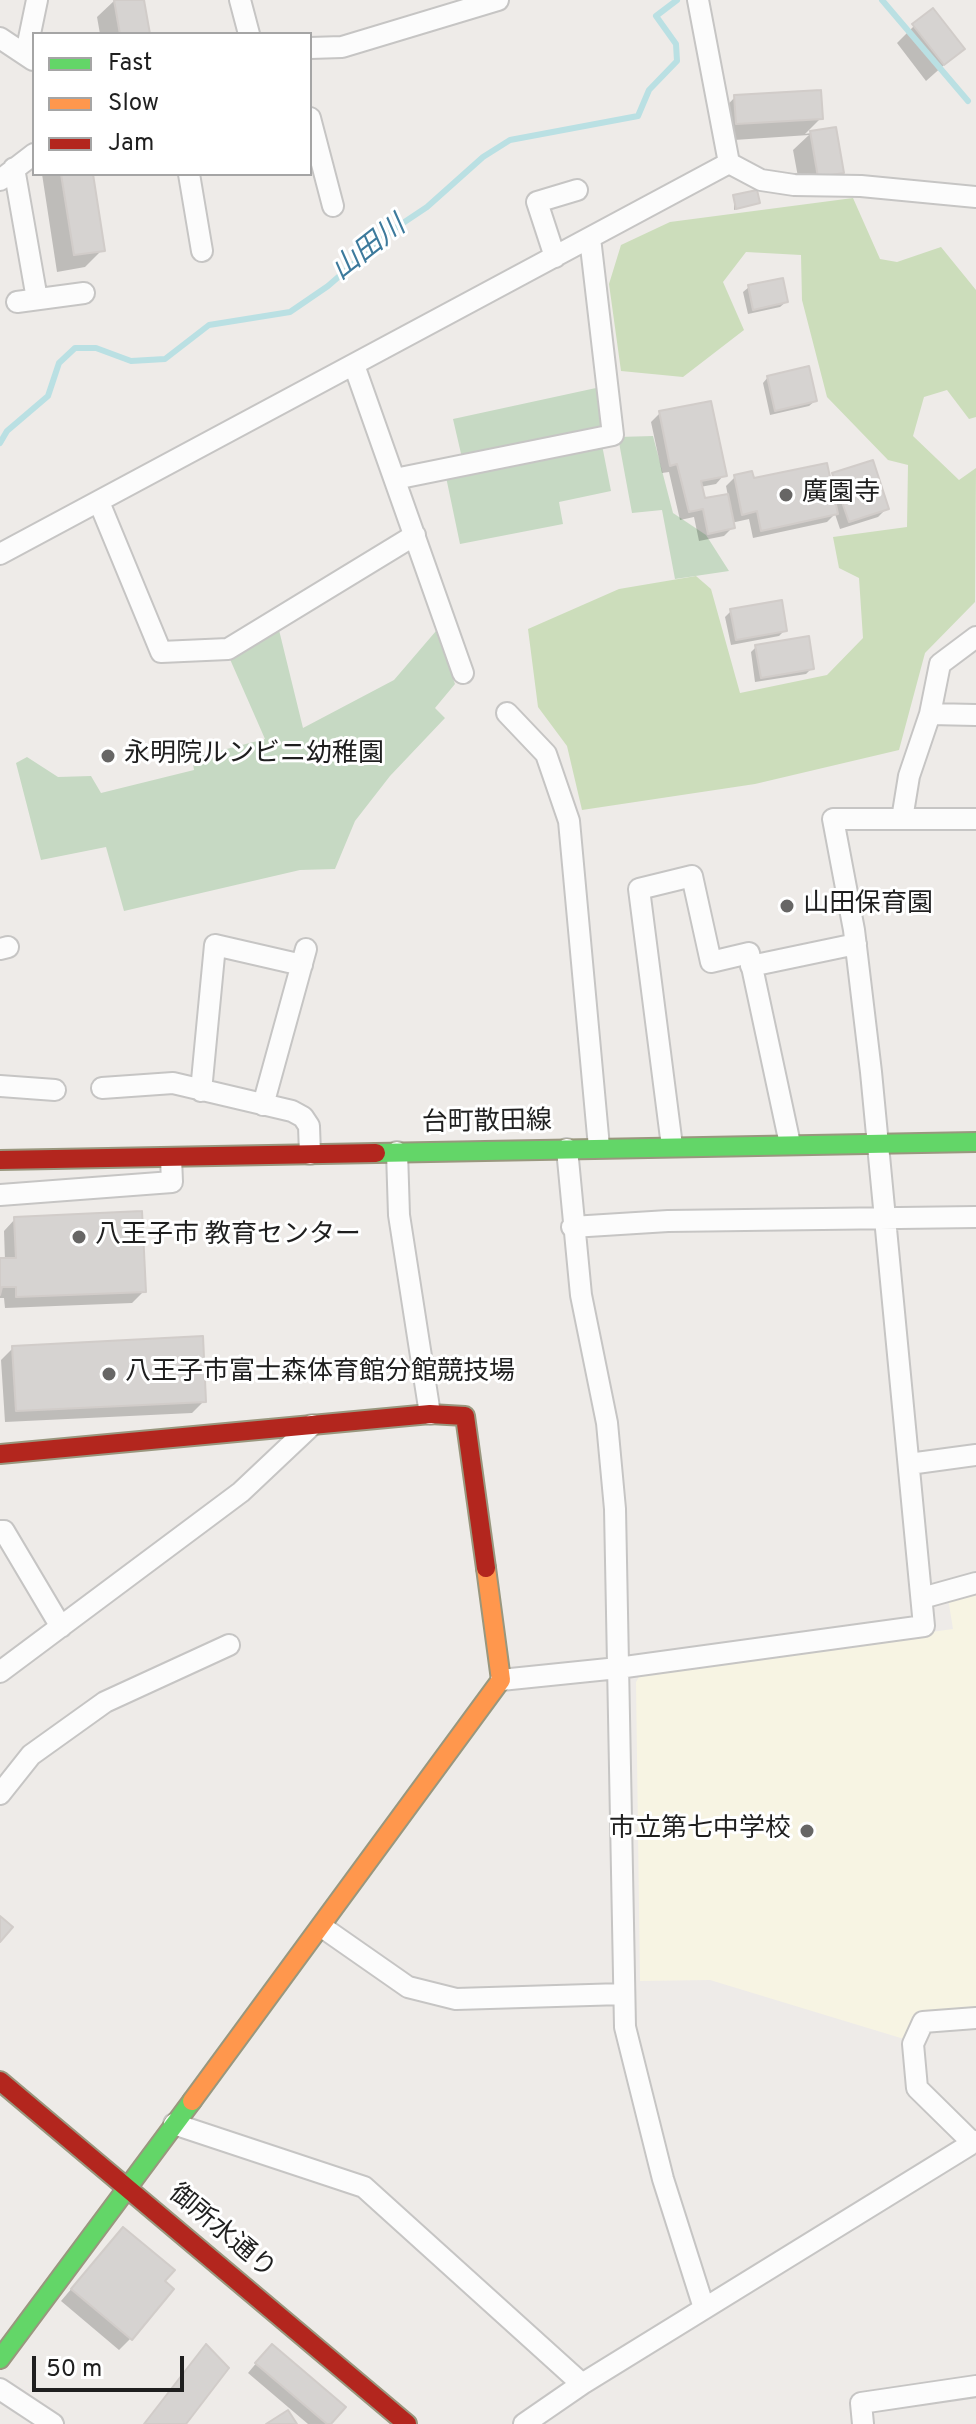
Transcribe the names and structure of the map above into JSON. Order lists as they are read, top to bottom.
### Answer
{
  "streets": {
    "street": ["台町散田線", "御所水通り"]
  },
  "water": ["山田川"],
  "places": [
    "廣園寺",
    "永明院ルンビニ幼稚園",
    "山田保育園",
    "八王子市 教育センター",
    "八王子市富士森体育館分館競技場",
    "市立第七中学校"
  ],
  "legend": ["Fast", "Slow", "Jam"],
  "scale_bar": "50 m"
}
